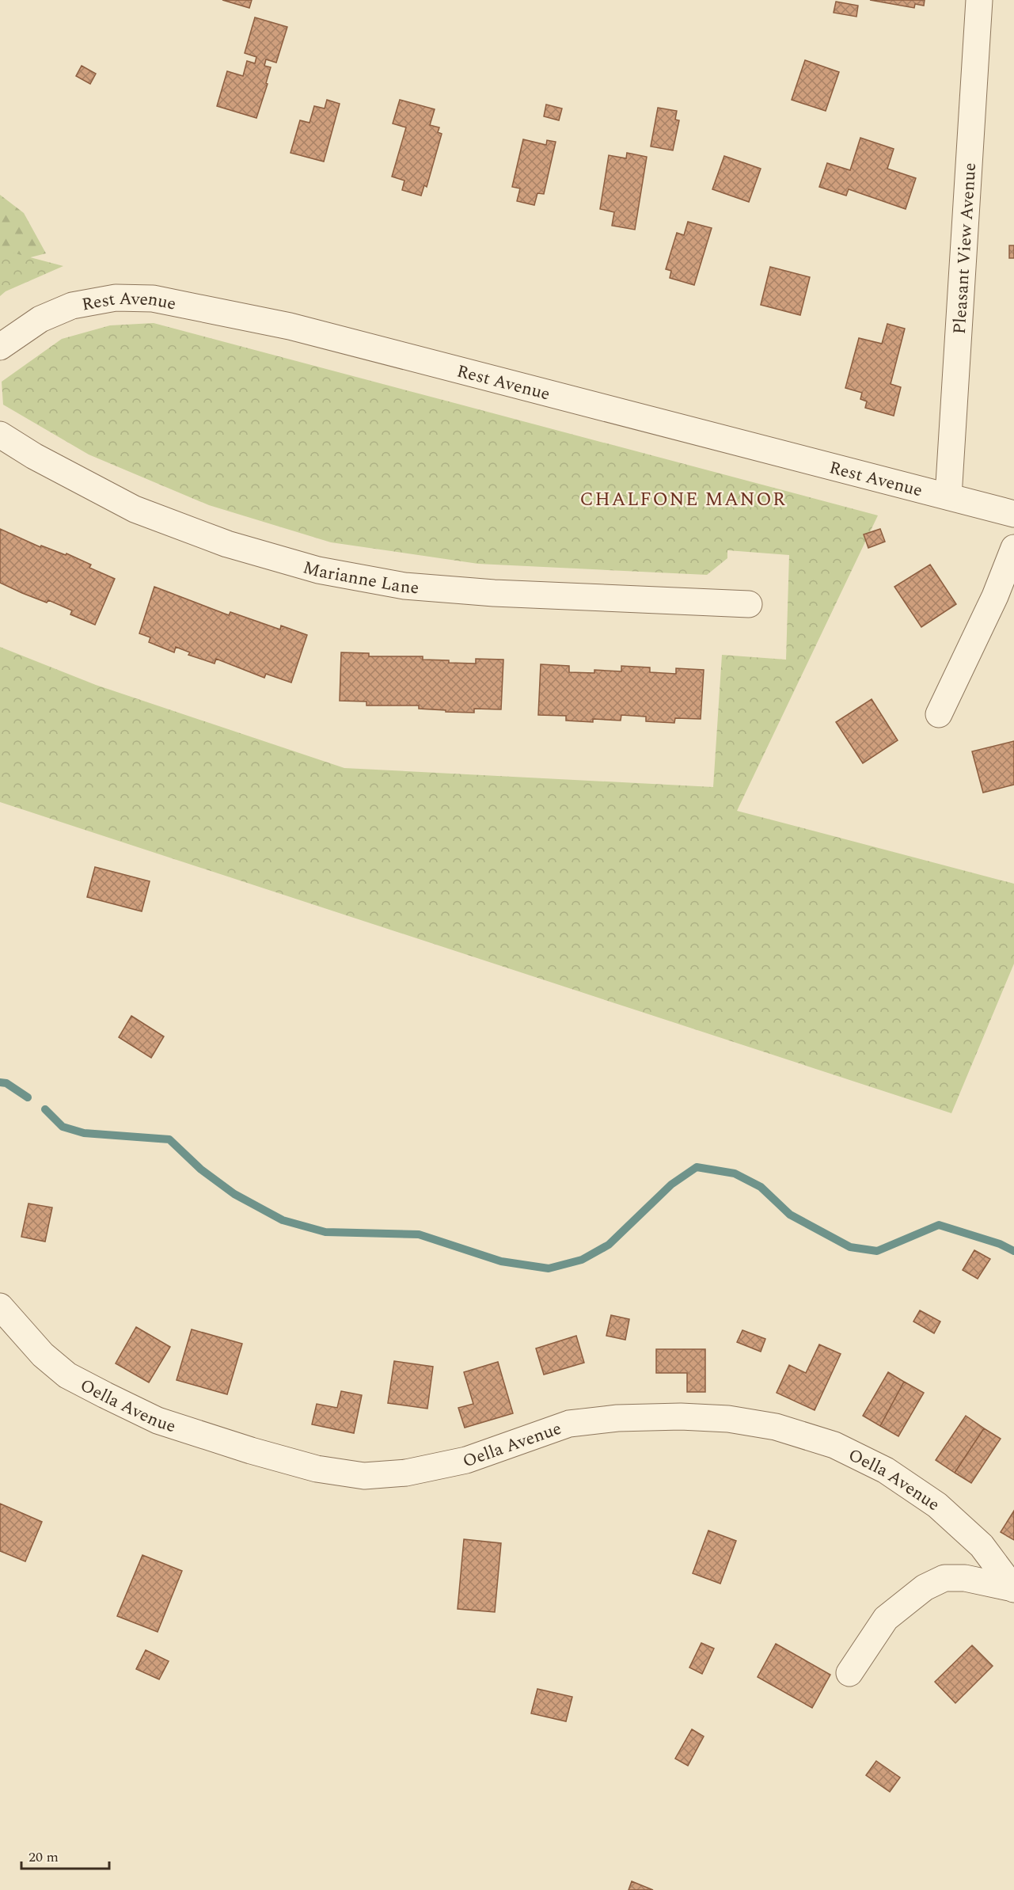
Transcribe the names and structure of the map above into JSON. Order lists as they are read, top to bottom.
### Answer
{
  "streets": {
    "street": [
      "Pleasant View Avenue",
      "Rest Avenue",
      "Marianne Lane",
      "Oella Avenue"
    ]
  },
  "crossings": [
    ["Pleasant View Avenue", "Rest Avenue"]
  ],
  "districts": ["CHALFONE MANOR"],
  "scale_bar": "20 m"
}
